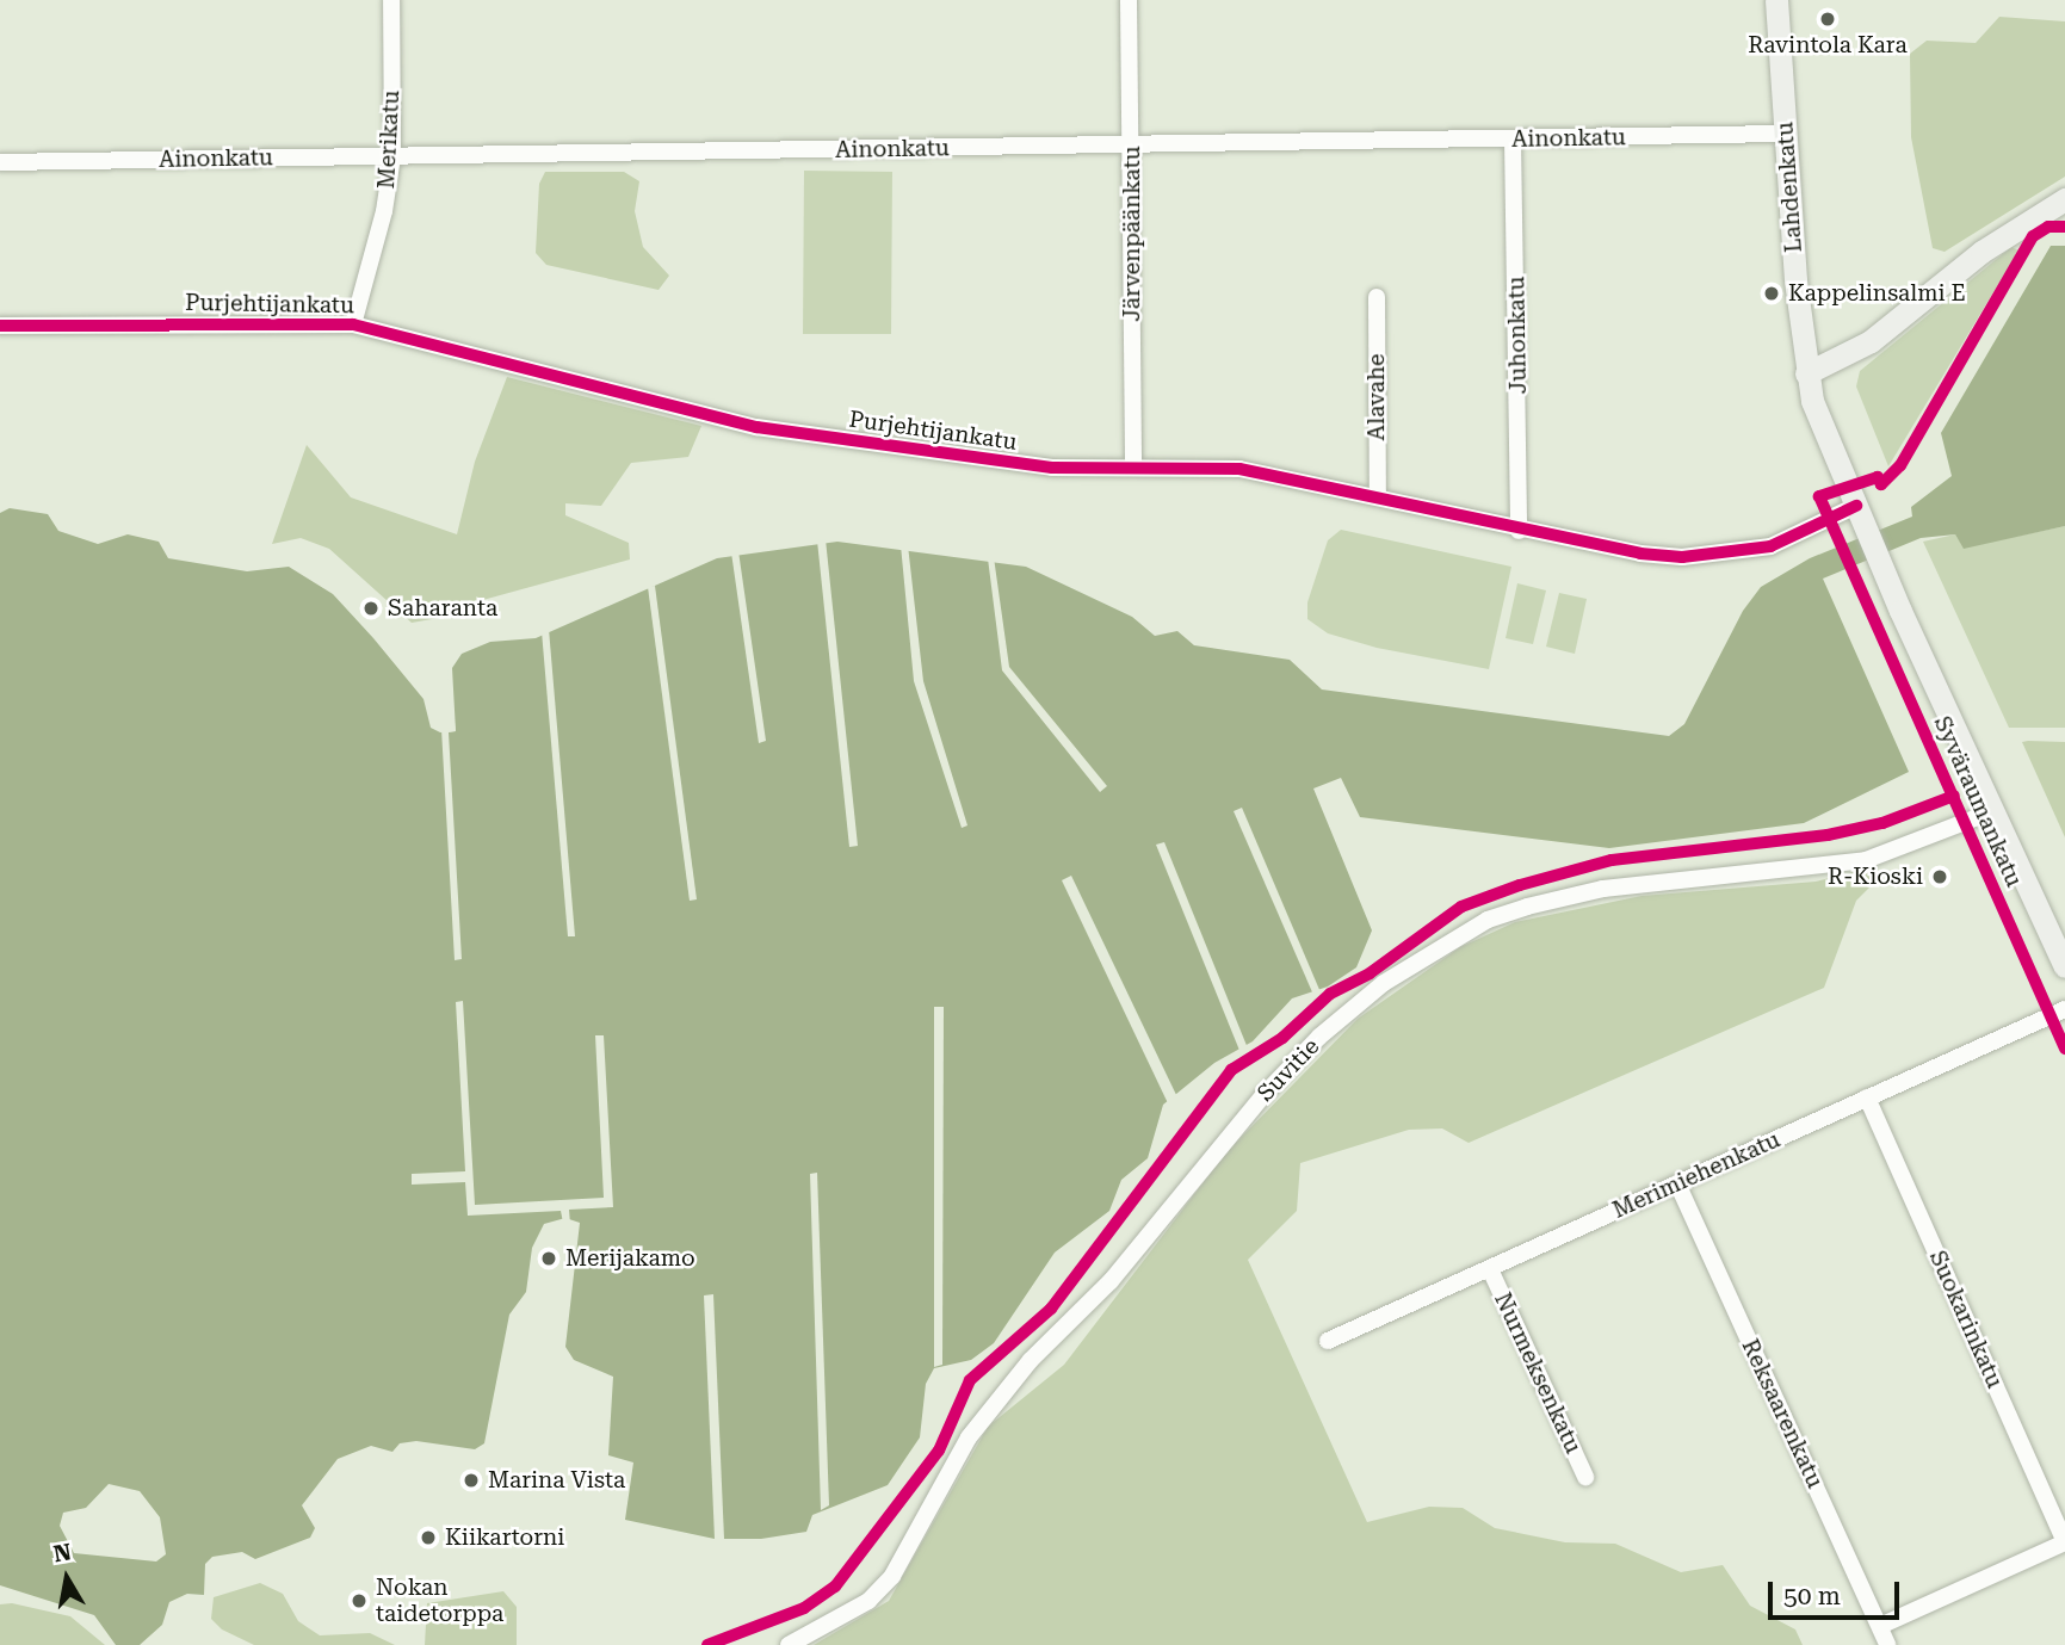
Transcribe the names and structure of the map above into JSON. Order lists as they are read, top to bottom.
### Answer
{
  "streets": {
    "main road": ["Lahdenkatu", "Syväraumankatu"],
    "street": [
      "Ainonkatu",
      "Merikatu",
      "Järvenpäänkatu",
      "Purjehtijankatu",
      "Juhonkatu",
      "Alavahe",
      "Suvitie",
      "Merimiehenkatu",
      "Suokarinkatu",
      "Nurmeksenkatu",
      "Reksaarenkatu"
    ]
  },
  "crossings": [
    ["Ainonkatu", "Merikatu"],
    ["Ainonkatu", "Lahdenkatu"],
    ["Ainonkatu", "Järvenpäänkatu"],
    ["Ainonkatu", "Juhonkatu"],
    ["Merikatu", "Purjehtijankatu"],
    ["Lahdenkatu", "Syväraumankatu"],
    ["Järvenpäänkatu", "Purjehtijankatu"],
    ["Purjehtijankatu", "Juhonkatu"],
    ["Purjehtijankatu", "Alavahe"],
    ["Purjehtijankatu", "Syväraumankatu"],
    ["Syväraumankatu", "Suvitie"],
    ["Merimiehenkatu", "Suokarinkatu"],
    ["Merimiehenkatu", "Nurmeksenkatu"],
    ["Merimiehenkatu", "Reksaarenkatu"]
  ],
  "places": [
    "Ravintola Kara",
    "Kappelinsalmi E",
    "Saharanta",
    "R-Kioski",
    "Merijakamo",
    "Marina Vista",
    "Kiikartorni",
    "Nokan taidetorppa"
  ],
  "scale_bar": "50 m",
  "north": "top"
}
